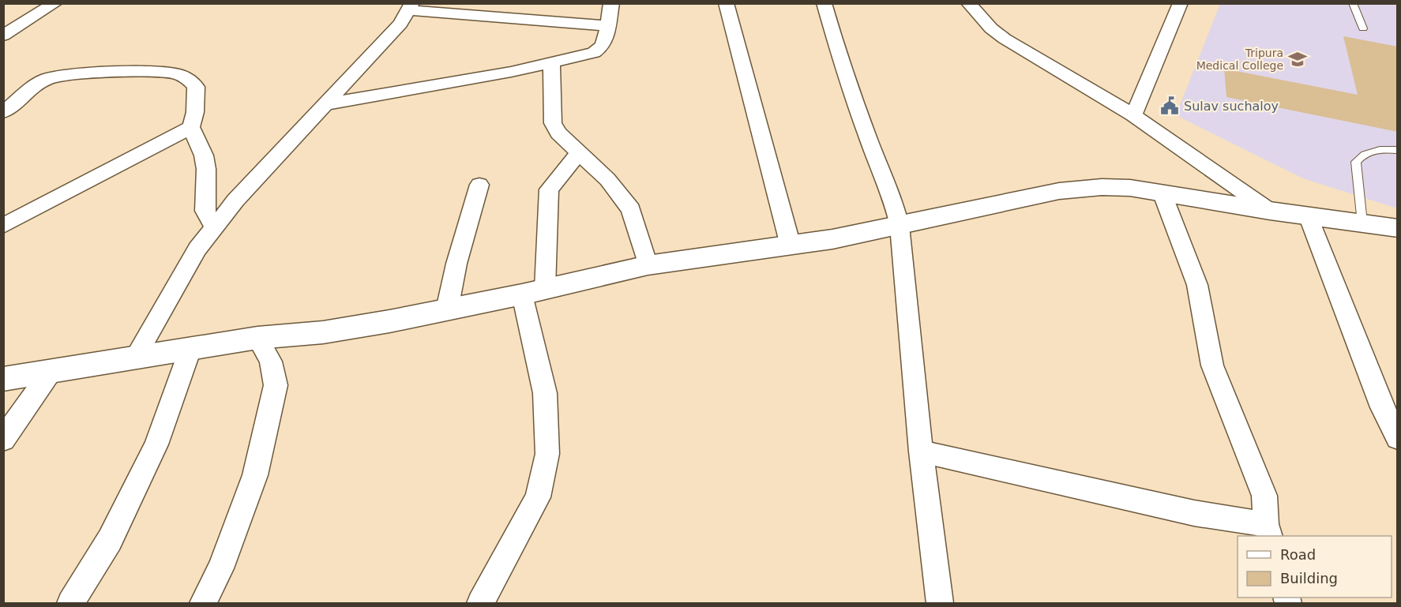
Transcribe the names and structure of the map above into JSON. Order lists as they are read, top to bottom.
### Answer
{
  "places": {
    "school or university": ["Tripura Medical College"],
    "public building": ["Sulav suchaloy"]
  },
  "legend": ["Road", "Building"]
}
